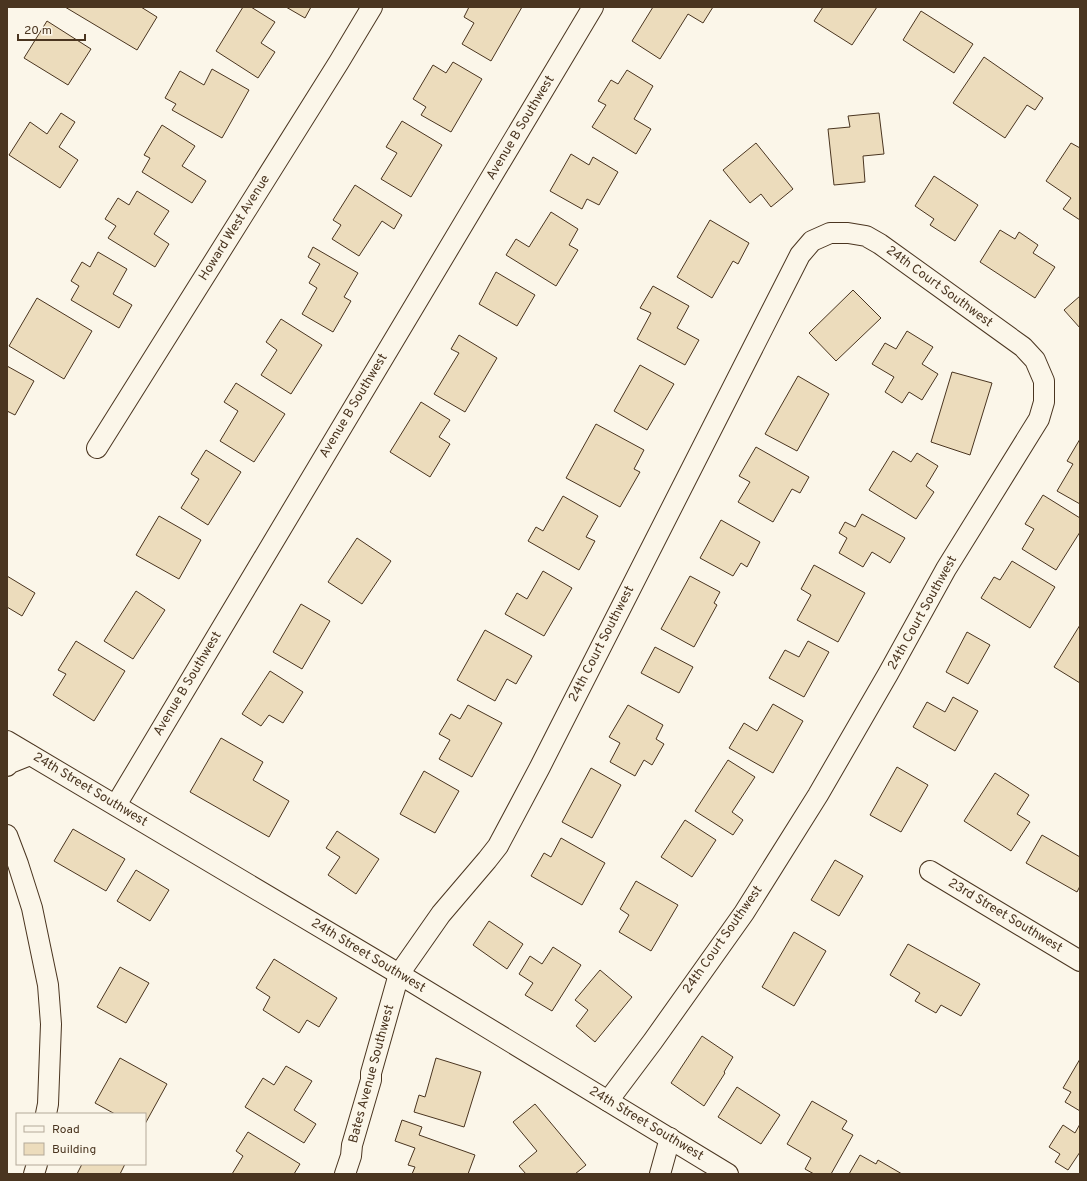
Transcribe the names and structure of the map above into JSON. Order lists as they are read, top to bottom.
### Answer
{
  "streets": {
    "street": [
      "Avenue B Southwest",
      "Howard West Avenue",
      "24th Court Southwest",
      "24th Street Southwest",
      "23rd Street Southwest",
      "Bates Avenue Southwest"
    ]
  },
  "crossings": [
    ["Avenue B Southwest", "24th Street Southwest"],
    ["24th Court Southwest", "24th Street Southwest"],
    ["24th Court Southwest", "Bates Avenue Southwest"],
    ["24th Street Southwest", "Bates Avenue Southwest"]
  ],
  "legend": ["Road", "Building"],
  "scale_bar": "20 m"
}
